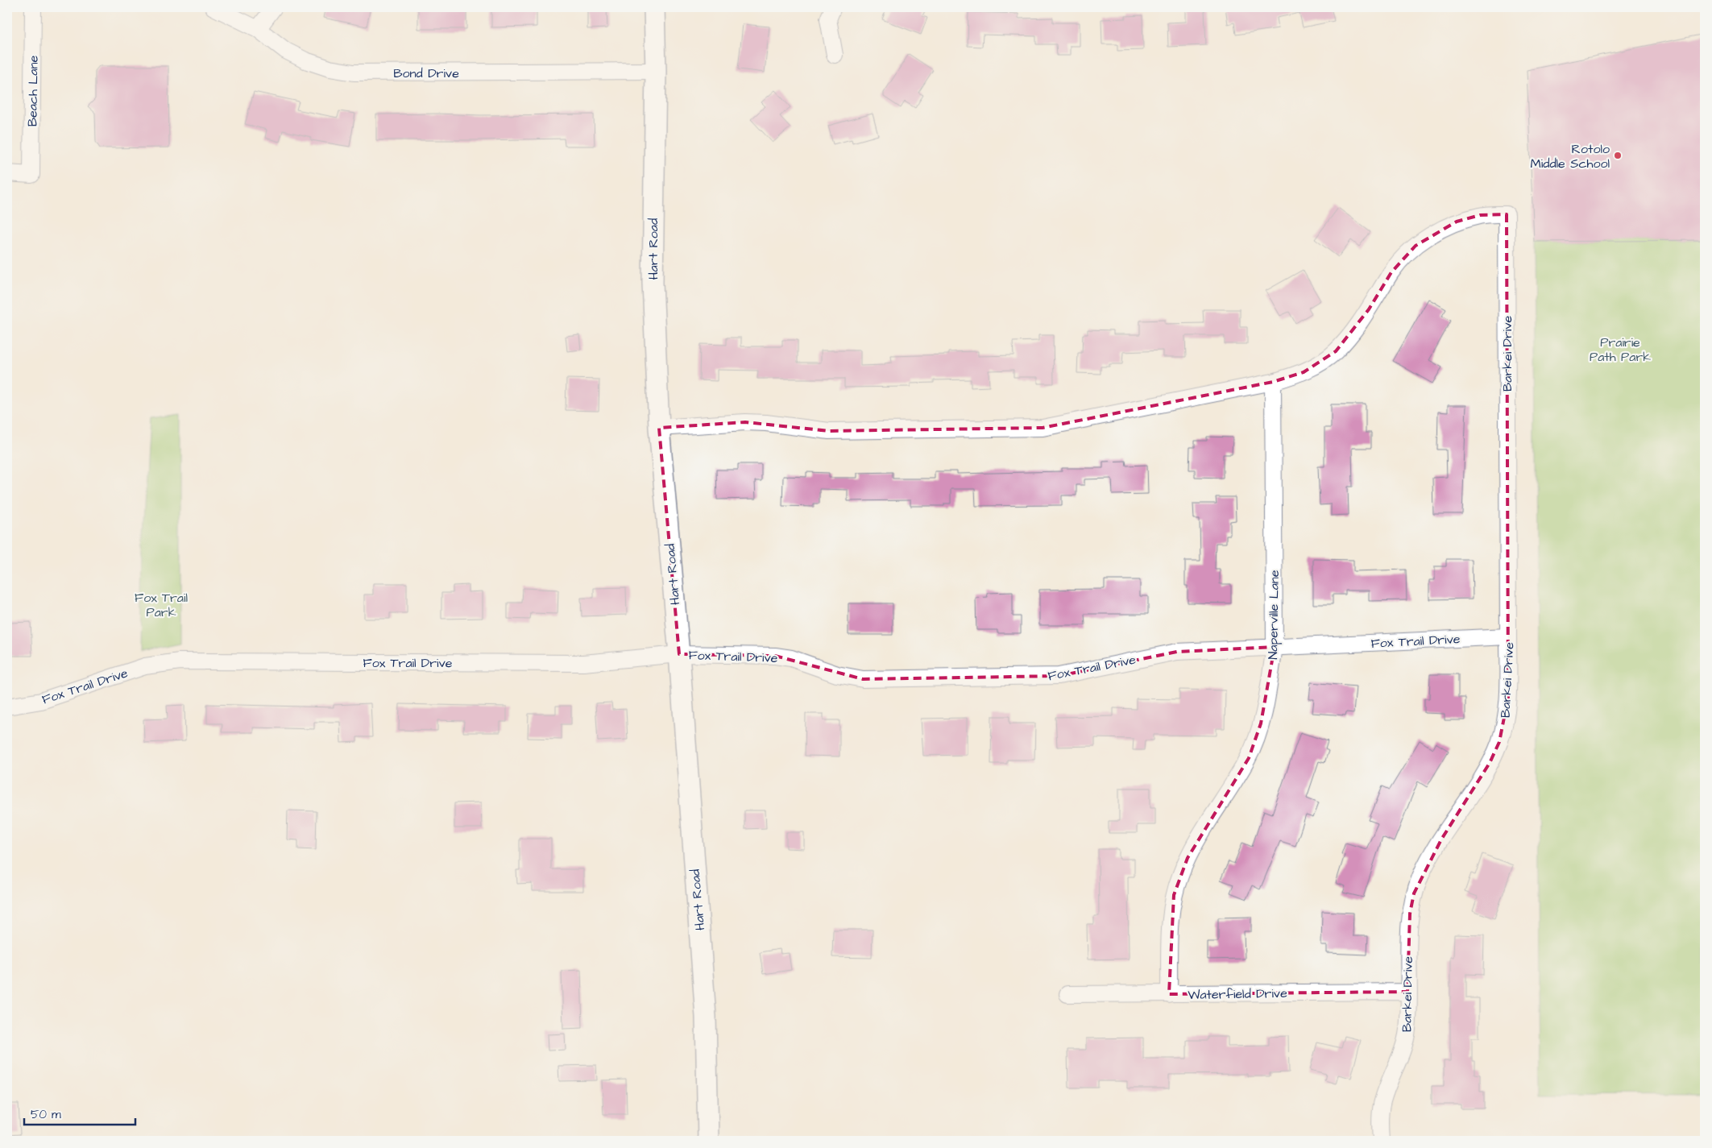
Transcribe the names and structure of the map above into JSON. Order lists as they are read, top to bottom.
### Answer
{
  "streets": {
    "street": [
      "Bond Drive",
      "Beach Lane",
      "Hart Road",
      "Barkei Drive",
      "Naperville Lane",
      "Fox Trail Drive",
      "Waterfield Drive"
    ]
  },
  "crossings": [
    ["Bond Drive", "Hart Road"],
    ["Hart Road", "Fox Trail Drive"],
    ["Barkei Drive", "Naperville Lane"],
    ["Barkei Drive", "Fox Trail Drive"],
    ["Barkei Drive", "Waterfield Drive"],
    ["Naperville Lane", "Fox Trail Drive"],
    ["Naperville Lane", "Waterfield Drive"]
  ],
  "parks": ["Prairie Path Park", "Fox Trail Park"],
  "places": ["Rotolo Middle School"],
  "scale_bar": "50 m"
}
